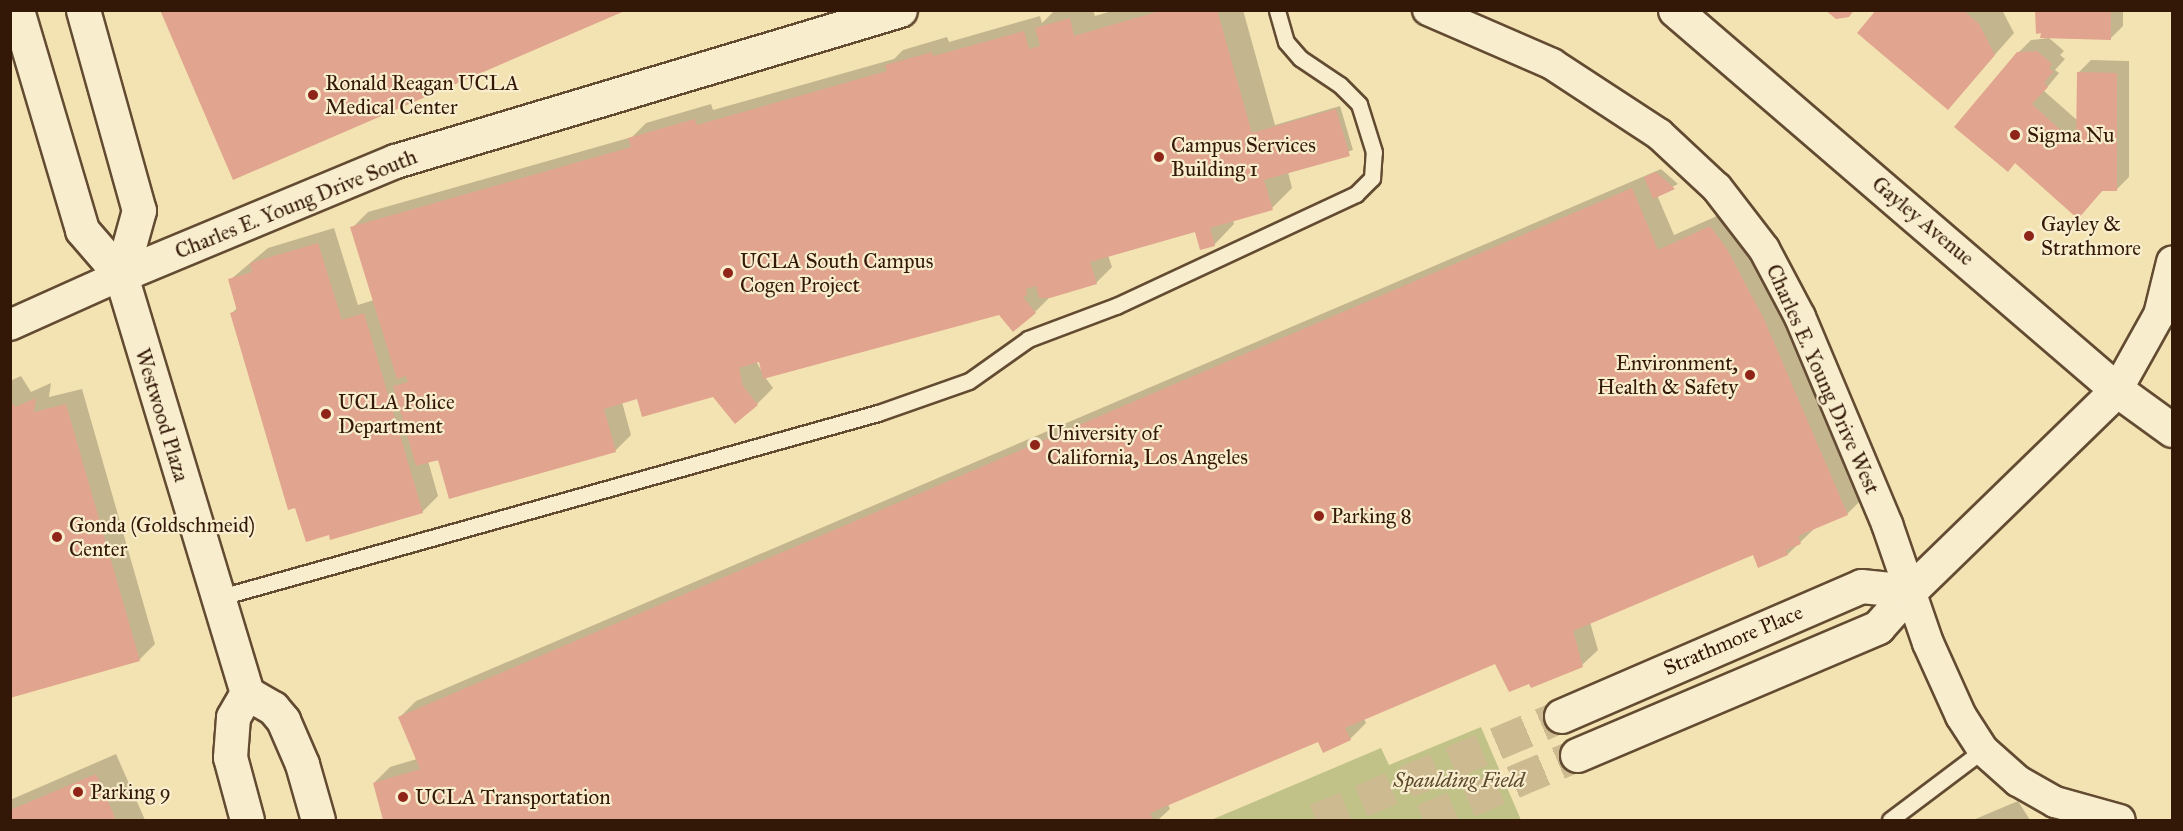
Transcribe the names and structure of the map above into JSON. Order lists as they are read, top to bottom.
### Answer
{
  "streets": {
    "street": [
      "Charles E. Young Drive South",
      "Gayley Avenue",
      "Charles E. Young Drive West",
      "Westwood Plaza",
      "Strathmore Place"
    ]
  },
  "crossings": [
    ["Charles E. Young Drive South", "Westwood Plaza"],
    ["Charles E. Young Drive West", "Strathmore Place"]
  ],
  "parks": ["Spaulding Field"],
  "places": [
    "Ronald Reagan UCLA Medical Center",
    "Sigma Nu",
    "Campus Services Building 1",
    "Gayley & Strathmore",
    "UCLA South Campus Cogen Project",
    "Environment, Health & Safety",
    "UCLA Police Department",
    "University of California, Los Angeles",
    "Parking 8",
    "Gonda (Goldschmeid) Center",
    "Parking 9",
    "UCLA Transportation"
  ]
}
